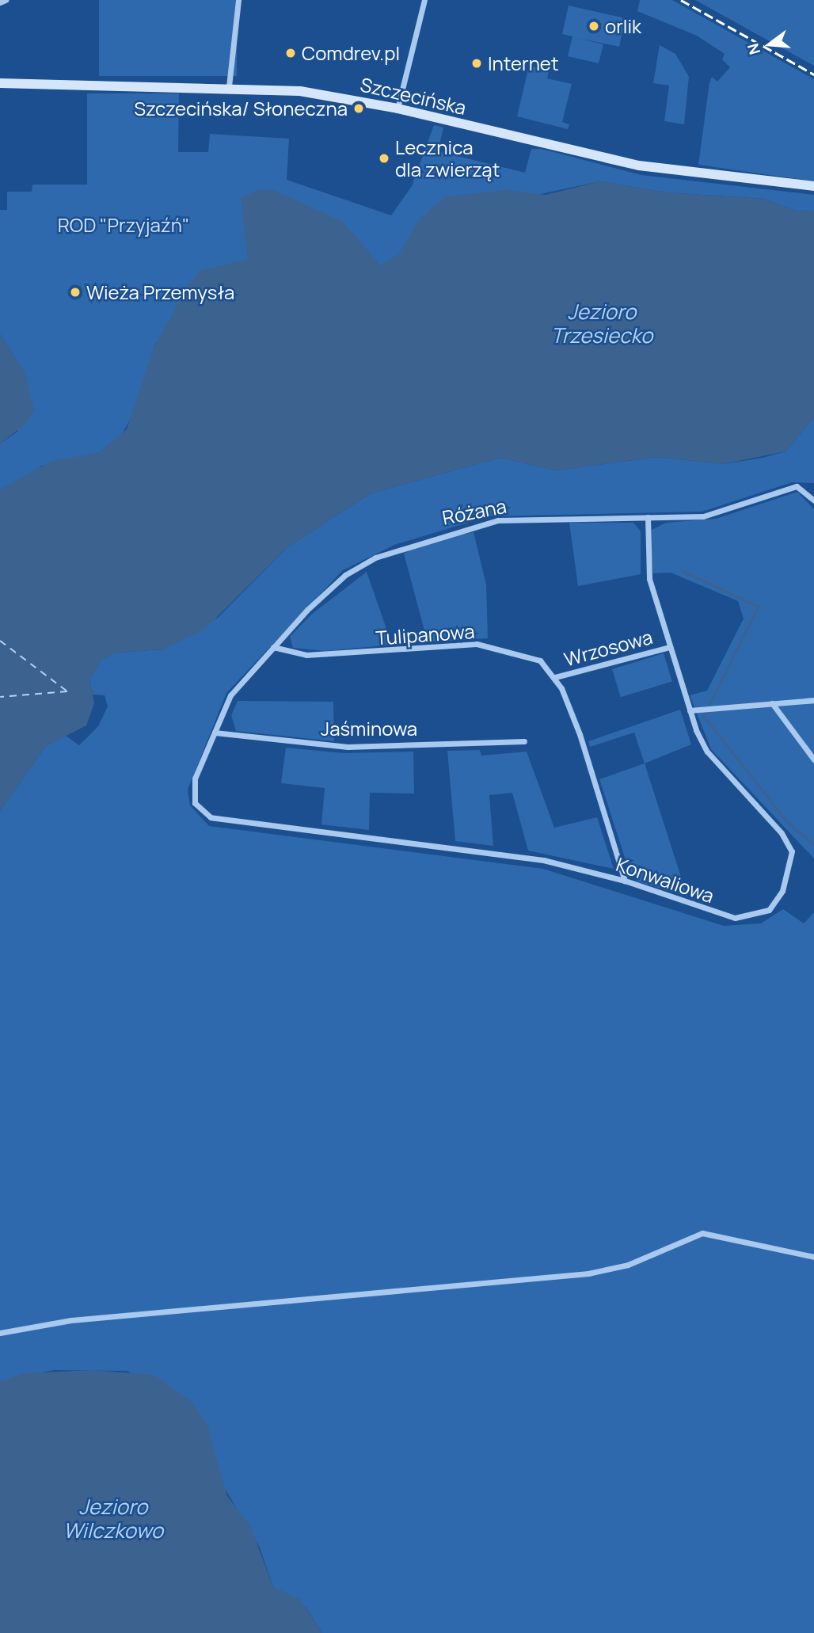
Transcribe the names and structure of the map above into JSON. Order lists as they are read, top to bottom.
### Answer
{
  "streets": {
    "street": [
      "Szczecińska",
      "Różana",
      "Tulipanowa",
      "Wrzosowa",
      "Jaśminowa",
      "Konwaliowa"
    ]
  },
  "crossings": [
    ["Różana", "Tulipanowa"],
    ["Różana", "Jaśminowa"],
    ["Różana", "Konwaliowa"],
    ["Tulipanowa", "Wrzosowa"],
    ["Tulipanowa", "Konwaliowa"],
    ["Wrzosowa", "Konwaliowa"],
    ["Jaśminowa", "Konwaliowa"]
  ],
  "water": ["Jezioro Trzesiecko", "Jezioro Wilczkowo"],
  "parks": ["ROD \"Przyjaźń\""],
  "places": [
    "orlik",
    "Comdrev.pl",
    "Internet",
    "Szczecińska/ Słoneczna",
    "Lecznica dla zwierząt",
    "Wieża Przemysła"
  ],
  "north": "left"
}
